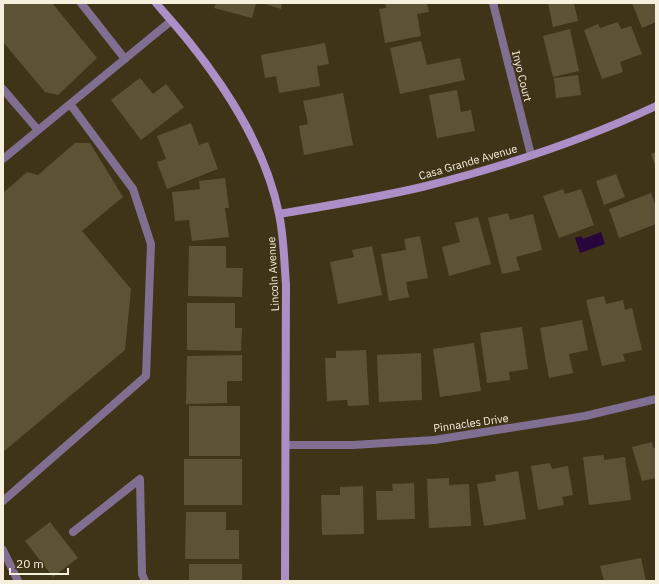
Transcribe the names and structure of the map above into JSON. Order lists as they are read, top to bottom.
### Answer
{
  "streets": {
    "street": [
      "Inyo Court",
      "Casa Grande Avenue",
      "Lincoln Avenue",
      "Pinnacles Drive"
    ]
  },
  "crossings": [
    ["Inyo Court", "Casa Grande Avenue"],
    ["Casa Grande Avenue", "Lincoln Avenue"],
    ["Lincoln Avenue", "Pinnacles Drive"]
  ],
  "scale_bar": "20 m"
}
